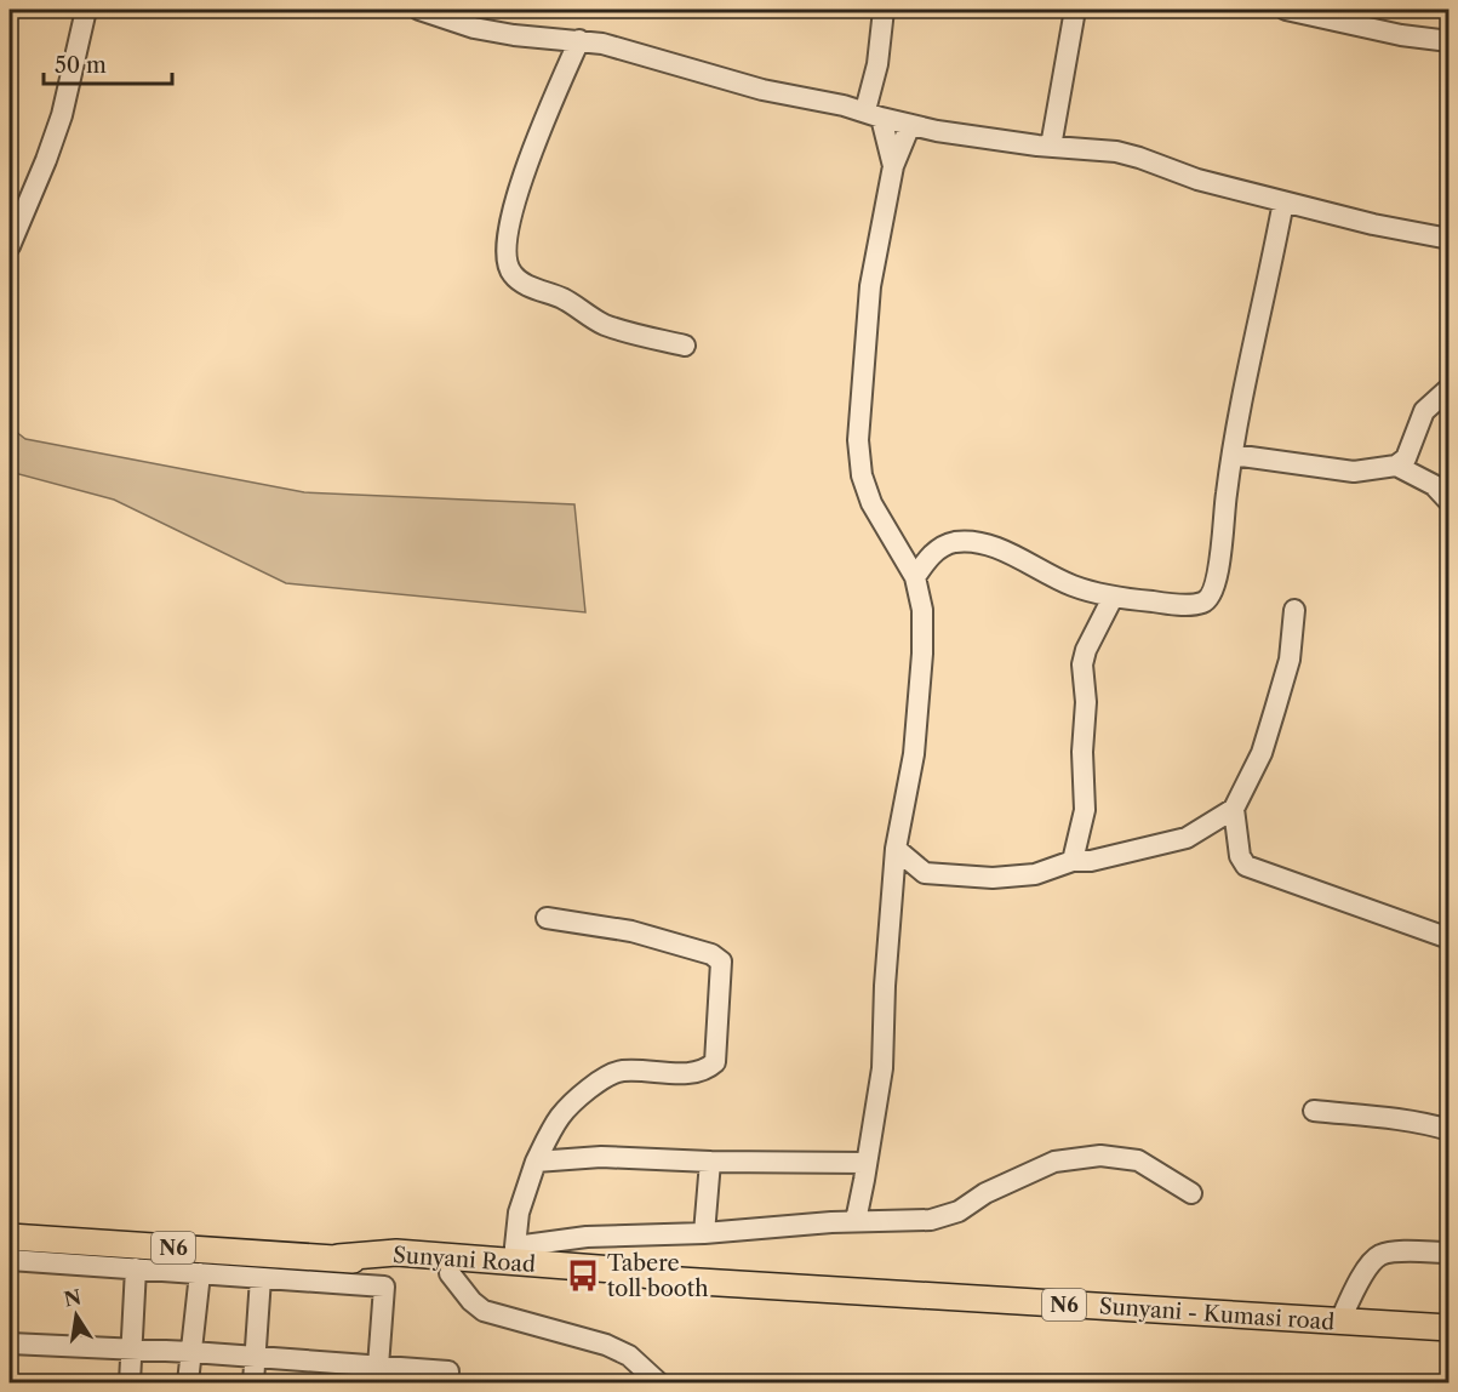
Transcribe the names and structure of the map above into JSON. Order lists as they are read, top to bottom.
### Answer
{
  "streets": {
    "main road": ["N6", "Sunyani Road", "Sunyani - Kumasi road"]
  },
  "crossings": [
    ["N6", "Sunyani Road"],
    ["Sunyani Road", "Sunyani - Kumasi road"]
  ],
  "places": {
    "bus stop": ["Tabere toll booth"]
  },
  "scale_bar": "50 m",
  "north": "top"
}
